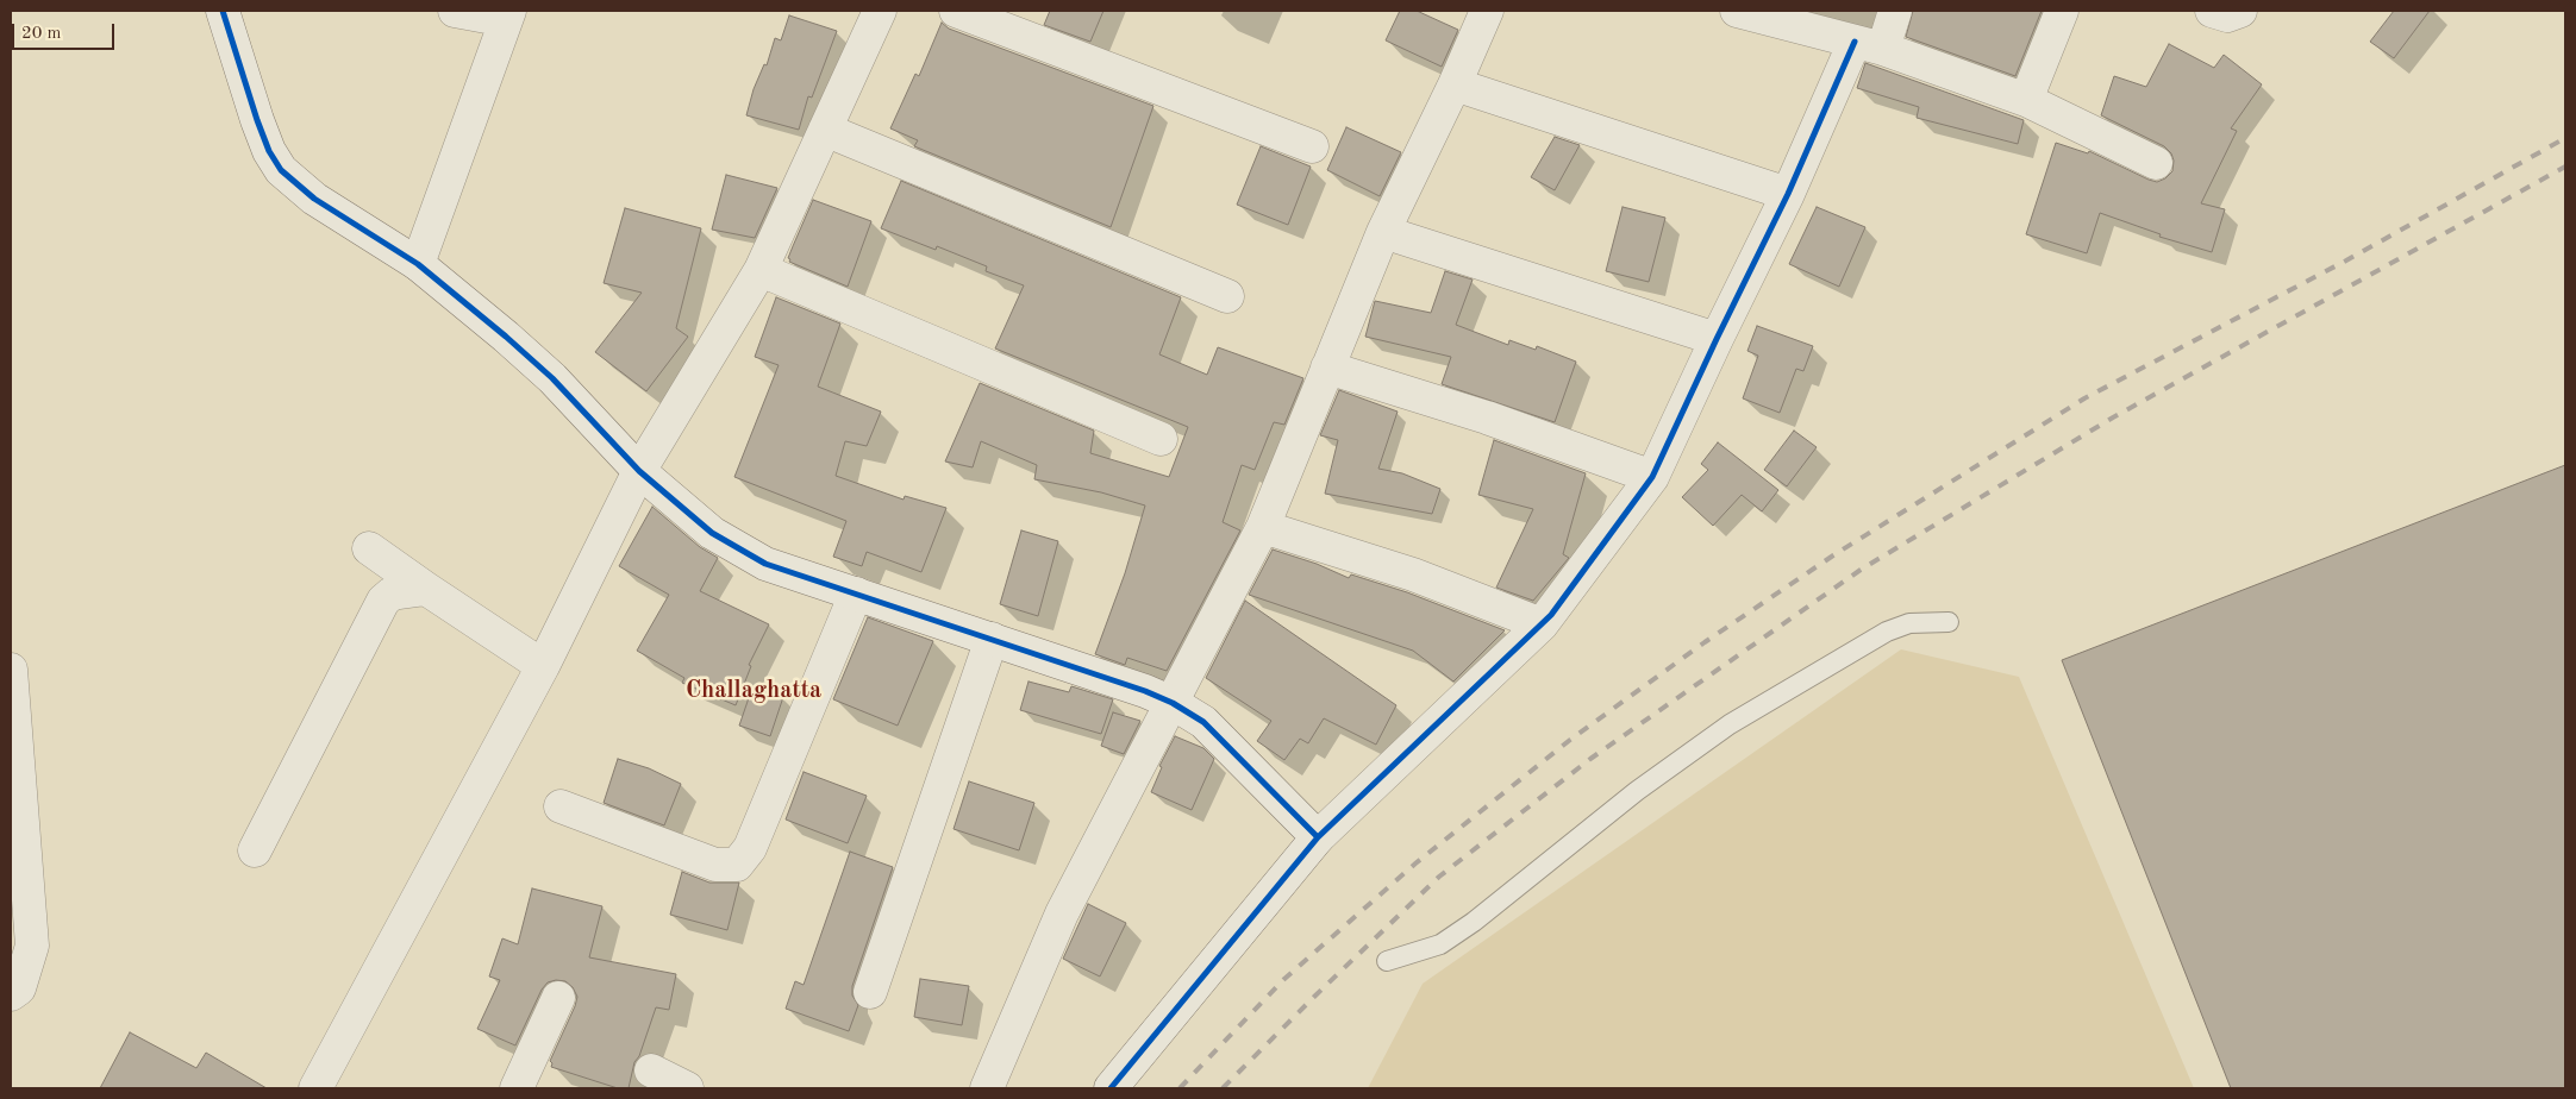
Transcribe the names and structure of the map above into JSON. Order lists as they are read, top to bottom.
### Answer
{
  "districts": ["Challaghatta"],
  "scale_bar": "20 m"
}
